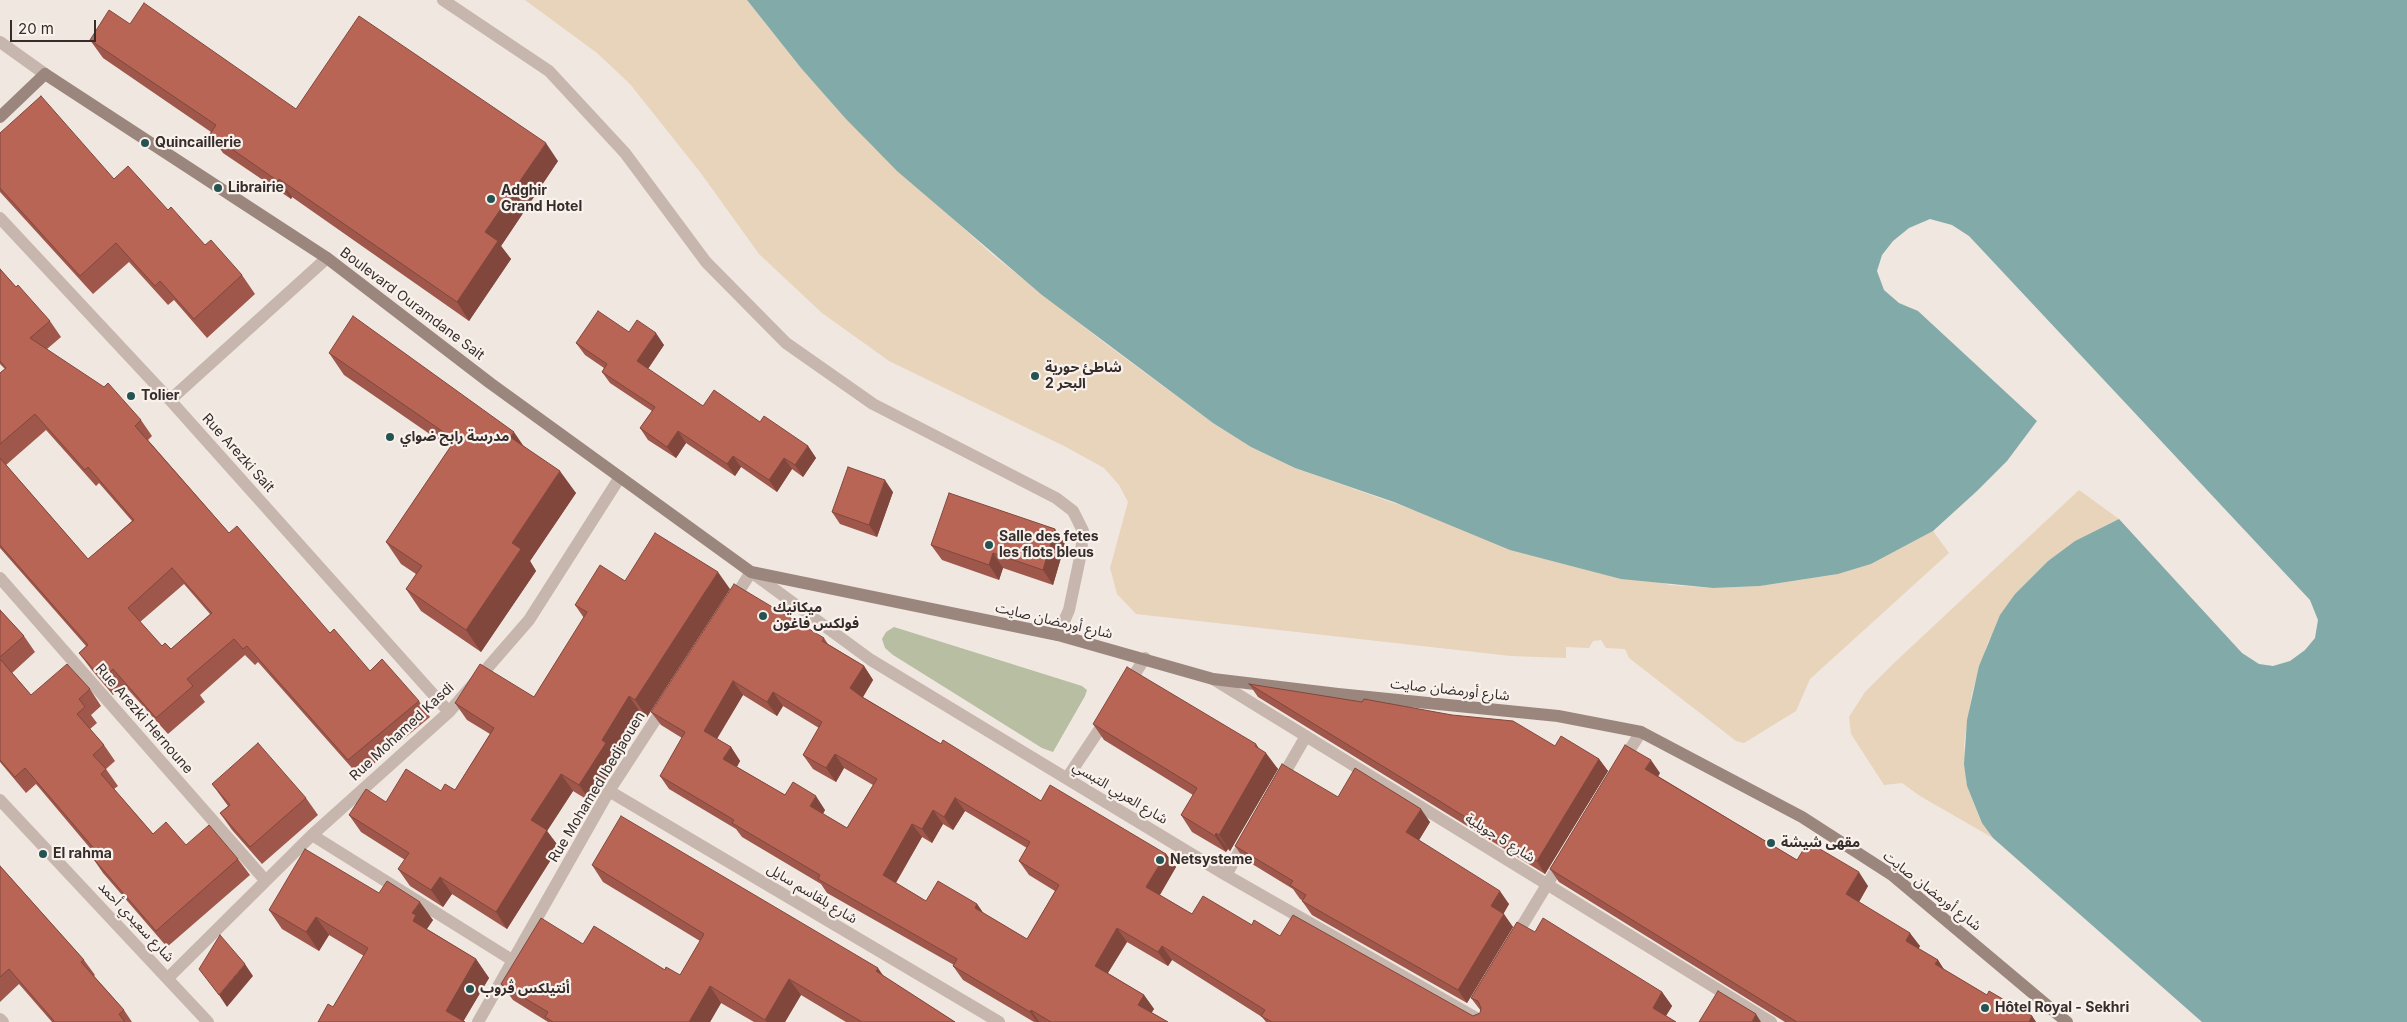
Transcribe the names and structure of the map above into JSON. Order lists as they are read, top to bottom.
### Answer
{
  "streets": {
    "main road": ["Boulevard Ouramdane Sait", "شارع أورمضان صايت"],
    "street": [
      "Rue Arezki Sait",
      "Rue Arezki Hernoune",
      "Rue Mohamed Kasdi",
      "Rue Mohamed Ibedjaouen",
      "شارع العربي التبسي",
      "شارع 5 جويلية",
      "شارع بلقاسم سايل",
      "شارع سعيدي أحمد"
    ]
  },
  "crossings": [
    ["Boulevard Ouramdane Sait", "شارع أورمضان صايت"],
    ["Boulevard Ouramdane Sait", "Rue Mohamed Kasdi"],
    ["Boulevard Ouramdane Sait", "شارع العربي التبسي"],
    ["Rue Arezki Sait", "Rue Mohamed Kasdi"],
    ["شارع أورمضان صايت", "شارع العربي التبسي"],
    ["شارع أورمضان صايت", "شارع 5 جويلية"],
    ["Rue Arezki Hernoune", "Rue Mohamed Kasdi"],
    ["Rue Mohamed Kasdi", "شارع سعيدي أحمد"],
    ["Rue Mohamed Ibedjaouen", "شارع بلقاسم سايل"]
  ],
  "places": [
    "Quincaillerie",
    "Librairie",
    "Adghir Grand Hotel",
    "شاطئ حورية البحر 2",
    "Tolier",
    "مدرسة رابح ضواي",
    "Salle des fetes les flots bleus",
    "ميكانيك فولكس فاغون",
    "مقهى شيشة",
    "El rahma",
    "Netsysteme",
    "أنتيلكس ڨروب",
    "Hôtel Royal - Sekhri"
  ],
  "scale_bar": "20 m"
}
